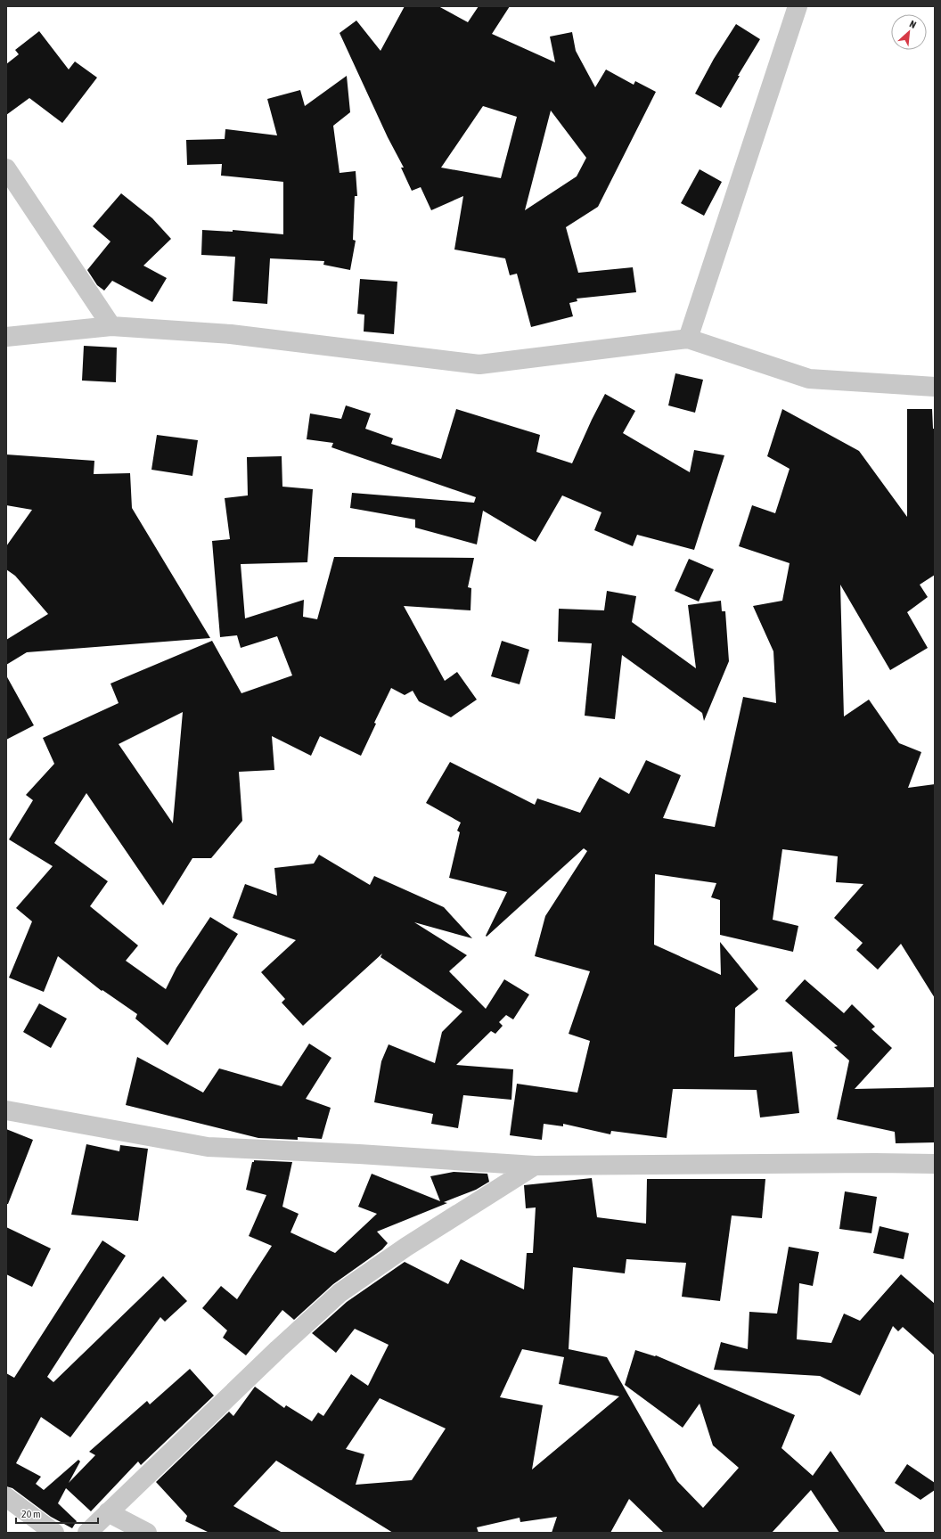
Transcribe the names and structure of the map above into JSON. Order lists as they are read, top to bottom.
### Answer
{
  "scale_bar": "20 m",
  "north": "top right"
}
